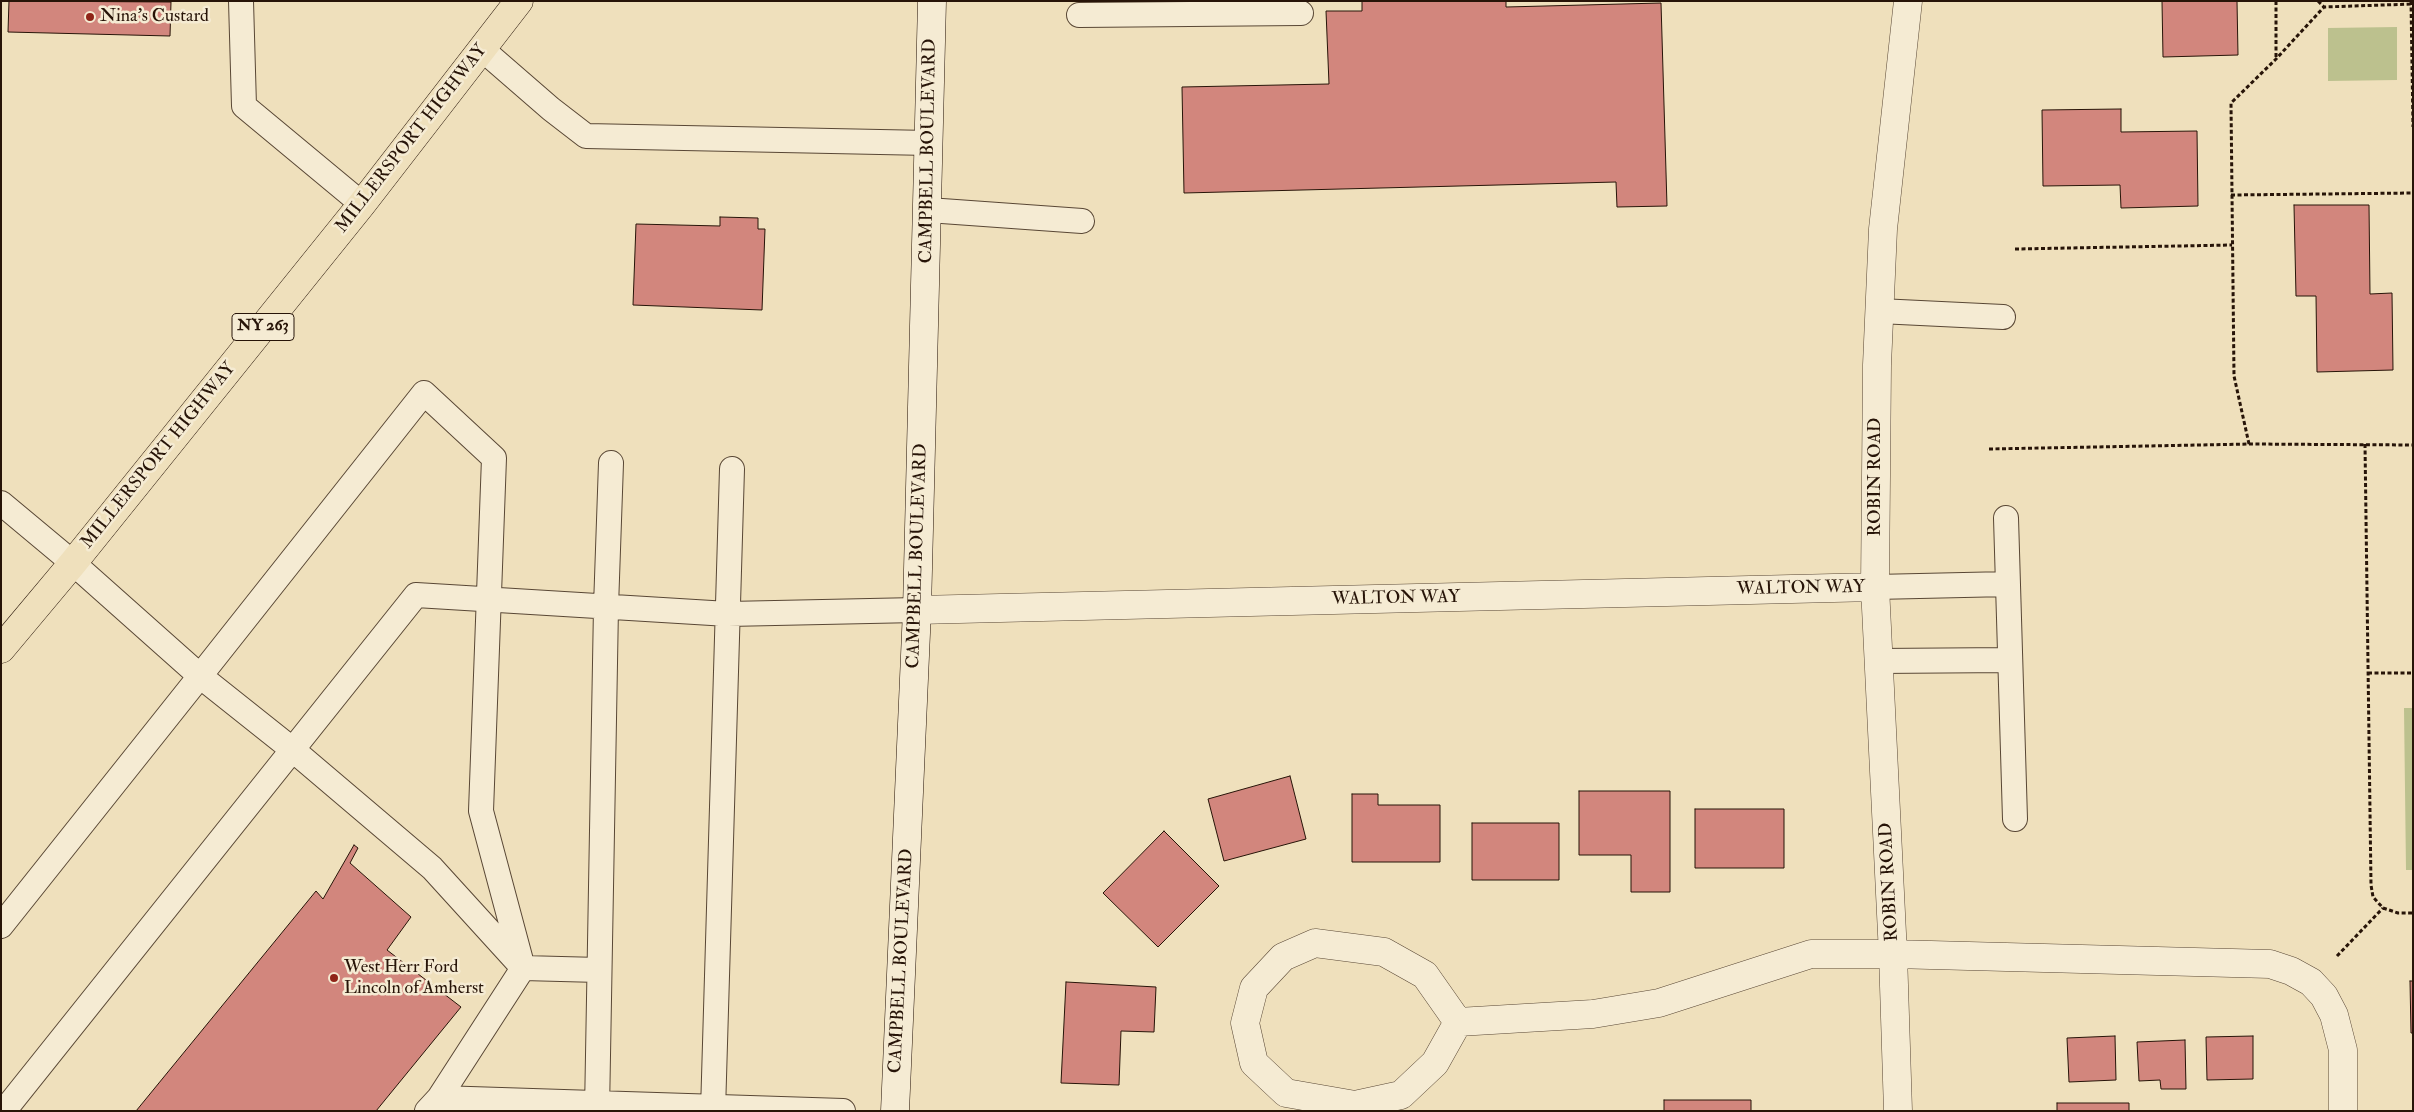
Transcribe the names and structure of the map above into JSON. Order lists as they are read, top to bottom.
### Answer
{
  "streets": {
    "main road": ["MILLERSPORT HIGHWAY", "NY 263"],
    "street": ["CAMPBELL BOULEVARD", "ROBIN ROAD", "WALTON WAY"]
  },
  "crossings": [
    ["CAMPBELL BOULEVARD", "WALTON WAY"],
    ["ROBIN ROAD", "WALTON WAY"]
  ],
  "places": ["Nina's Custard", "West Herr Ford Lincoln of Amherst"]
}
